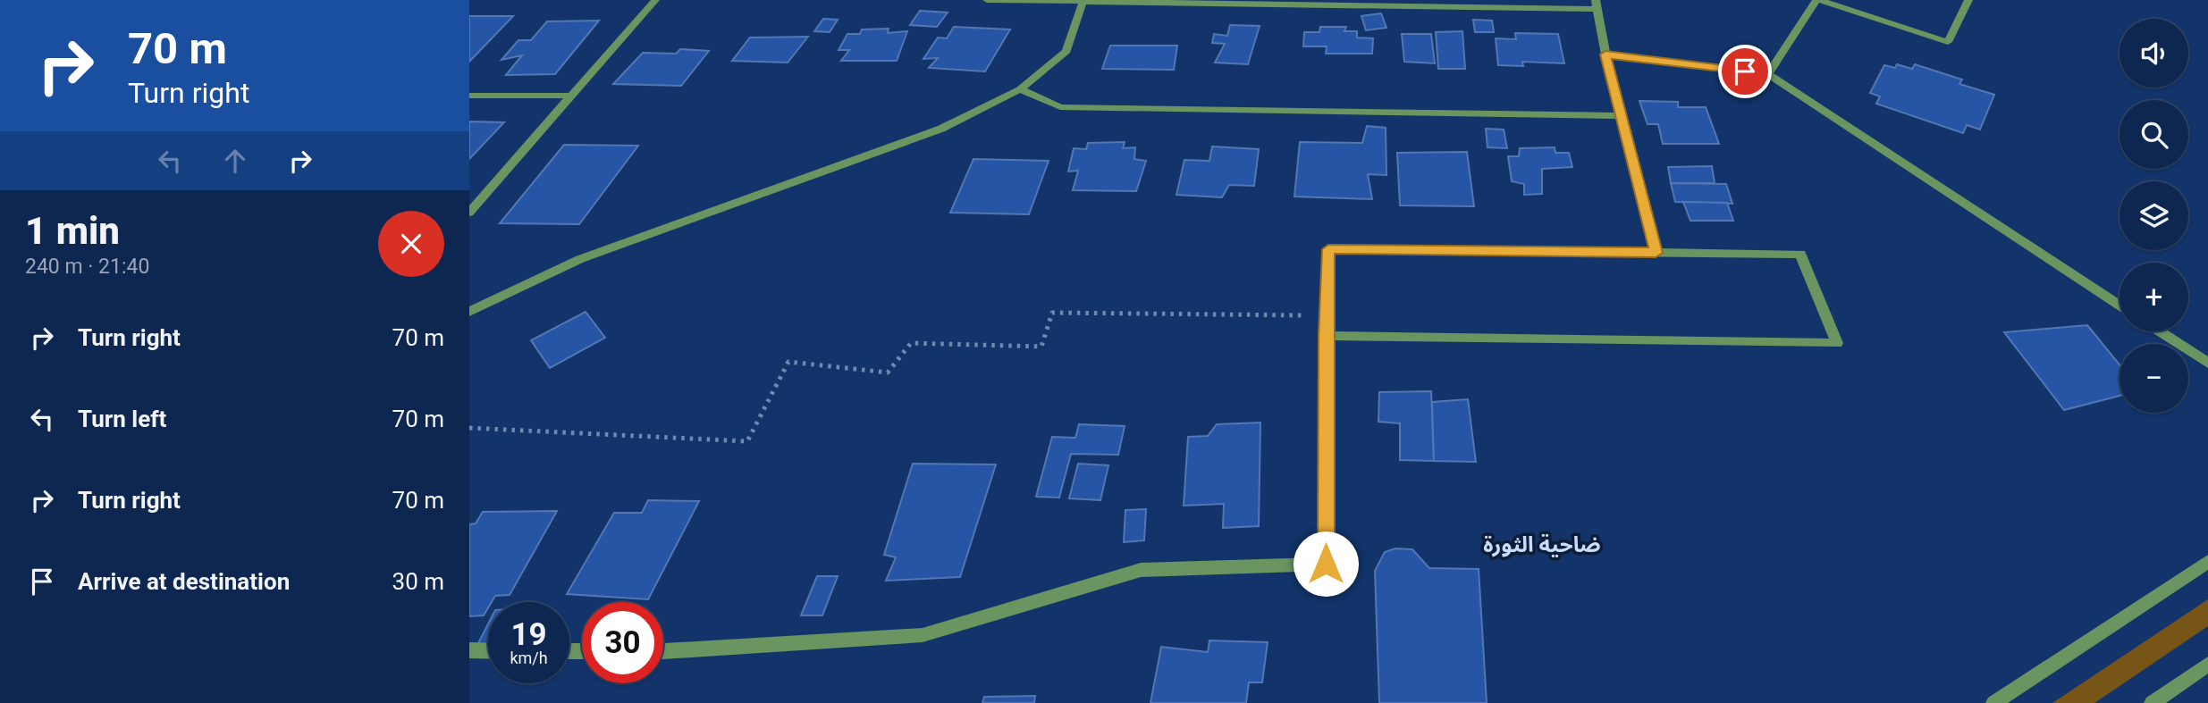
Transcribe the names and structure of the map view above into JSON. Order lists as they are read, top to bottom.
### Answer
{
  "districts": ["ضاحية الثورة"],
  "page": {
    "turn": ["70 m", "Turn right"],
    "map_buttons": ["+", "−"],
    "heading": ["1 min", "240 m · 21:40"],
    "list": [
      {
        "name": "Turn right",
        "value": "70 m"
      },
      {
        "name": "Turn left",
        "value": "70 m"
      },
      {
        "name": "Turn right",
        "value": "70 m"
      },
      {
        "name": "Arrive at destination",
        "value": "30 m"
      }
    ],
    "speed": "19 km/h",
    "limit": "30"
  }
}
